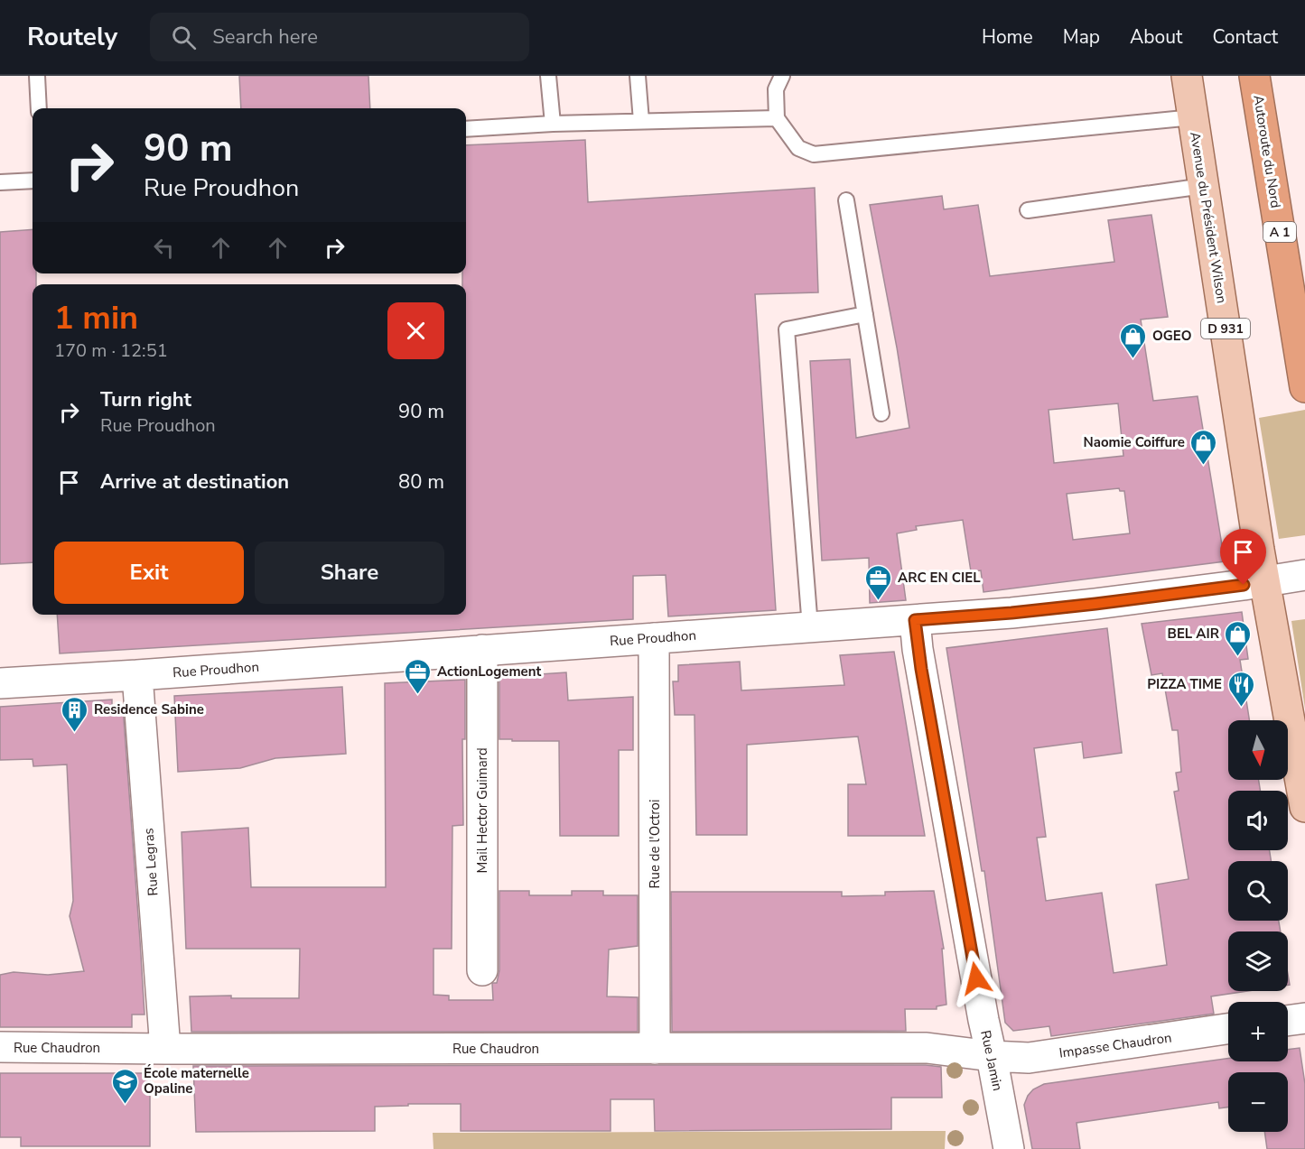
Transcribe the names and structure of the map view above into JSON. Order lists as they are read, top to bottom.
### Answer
{
  "streets": {
    "highway": ["Autoroute du Nord", "A 1"],
    "main road": ["Avenue du Président Wilson", "D 931"],
    "street": [
      "Rue Proudhon",
      "Mail Hector Guimard",
      "Rue de l'Octroi",
      "Rue Legras",
      "Impasse Chaudron",
      "Rue Chaudron",
      "Rue Jamin"
    ]
  },
  "crossings": [
    ["Avenue du Président Wilson", "Rue Proudhon"],
    ["Rue Proudhon", "Mail Hector Guimard"],
    ["Rue Proudhon", "Rue de l'Octroi"],
    ["Rue Proudhon", "Rue Legras"],
    ["Rue Proudhon", "Rue Jamin"],
    ["Rue de l'Octroi", "Rue Chaudron"],
    ["Rue Legras", "Rue Chaudron"],
    ["Impasse Chaudron", "Rue Chaudron"],
    ["Impasse Chaudron", "Rue Jamin"],
    ["Rue Chaudron", "Rue Jamin"]
  ],
  "places": {
    "shop": ["OGEO", "Naomie Coiffure", "BEL AIR"],
    "office": ["ARC EN CIEL", "ActionLogement"],
    "restaurant": ["PIZZA TIME"],
    "building": ["Residence Sabine"],
    "school or university": ["École maternelle Opaline"]
  },
  "north": "bottom",
  "page": {
    "header": "Routely",
    "search": "Search here",
    "nav": [
      "Home",
      "Map",
      "About",
      "Contact"
    ],
    "turn": ["90 m", "Rue Proudhon"],
    "heading": ["1 min", "170 m · 12:51"],
    "list": [
      {
        "name": "Turn right",
        "note": "Rue Proudhon",
        "value": "90 m"
      },
      {
        "name": "Arrive at destination",
        "value": "80 m"
      }
    ],
    "buttons": ["Exit", "Share"],
    "map_buttons": ["+", "−"]
  }
}
